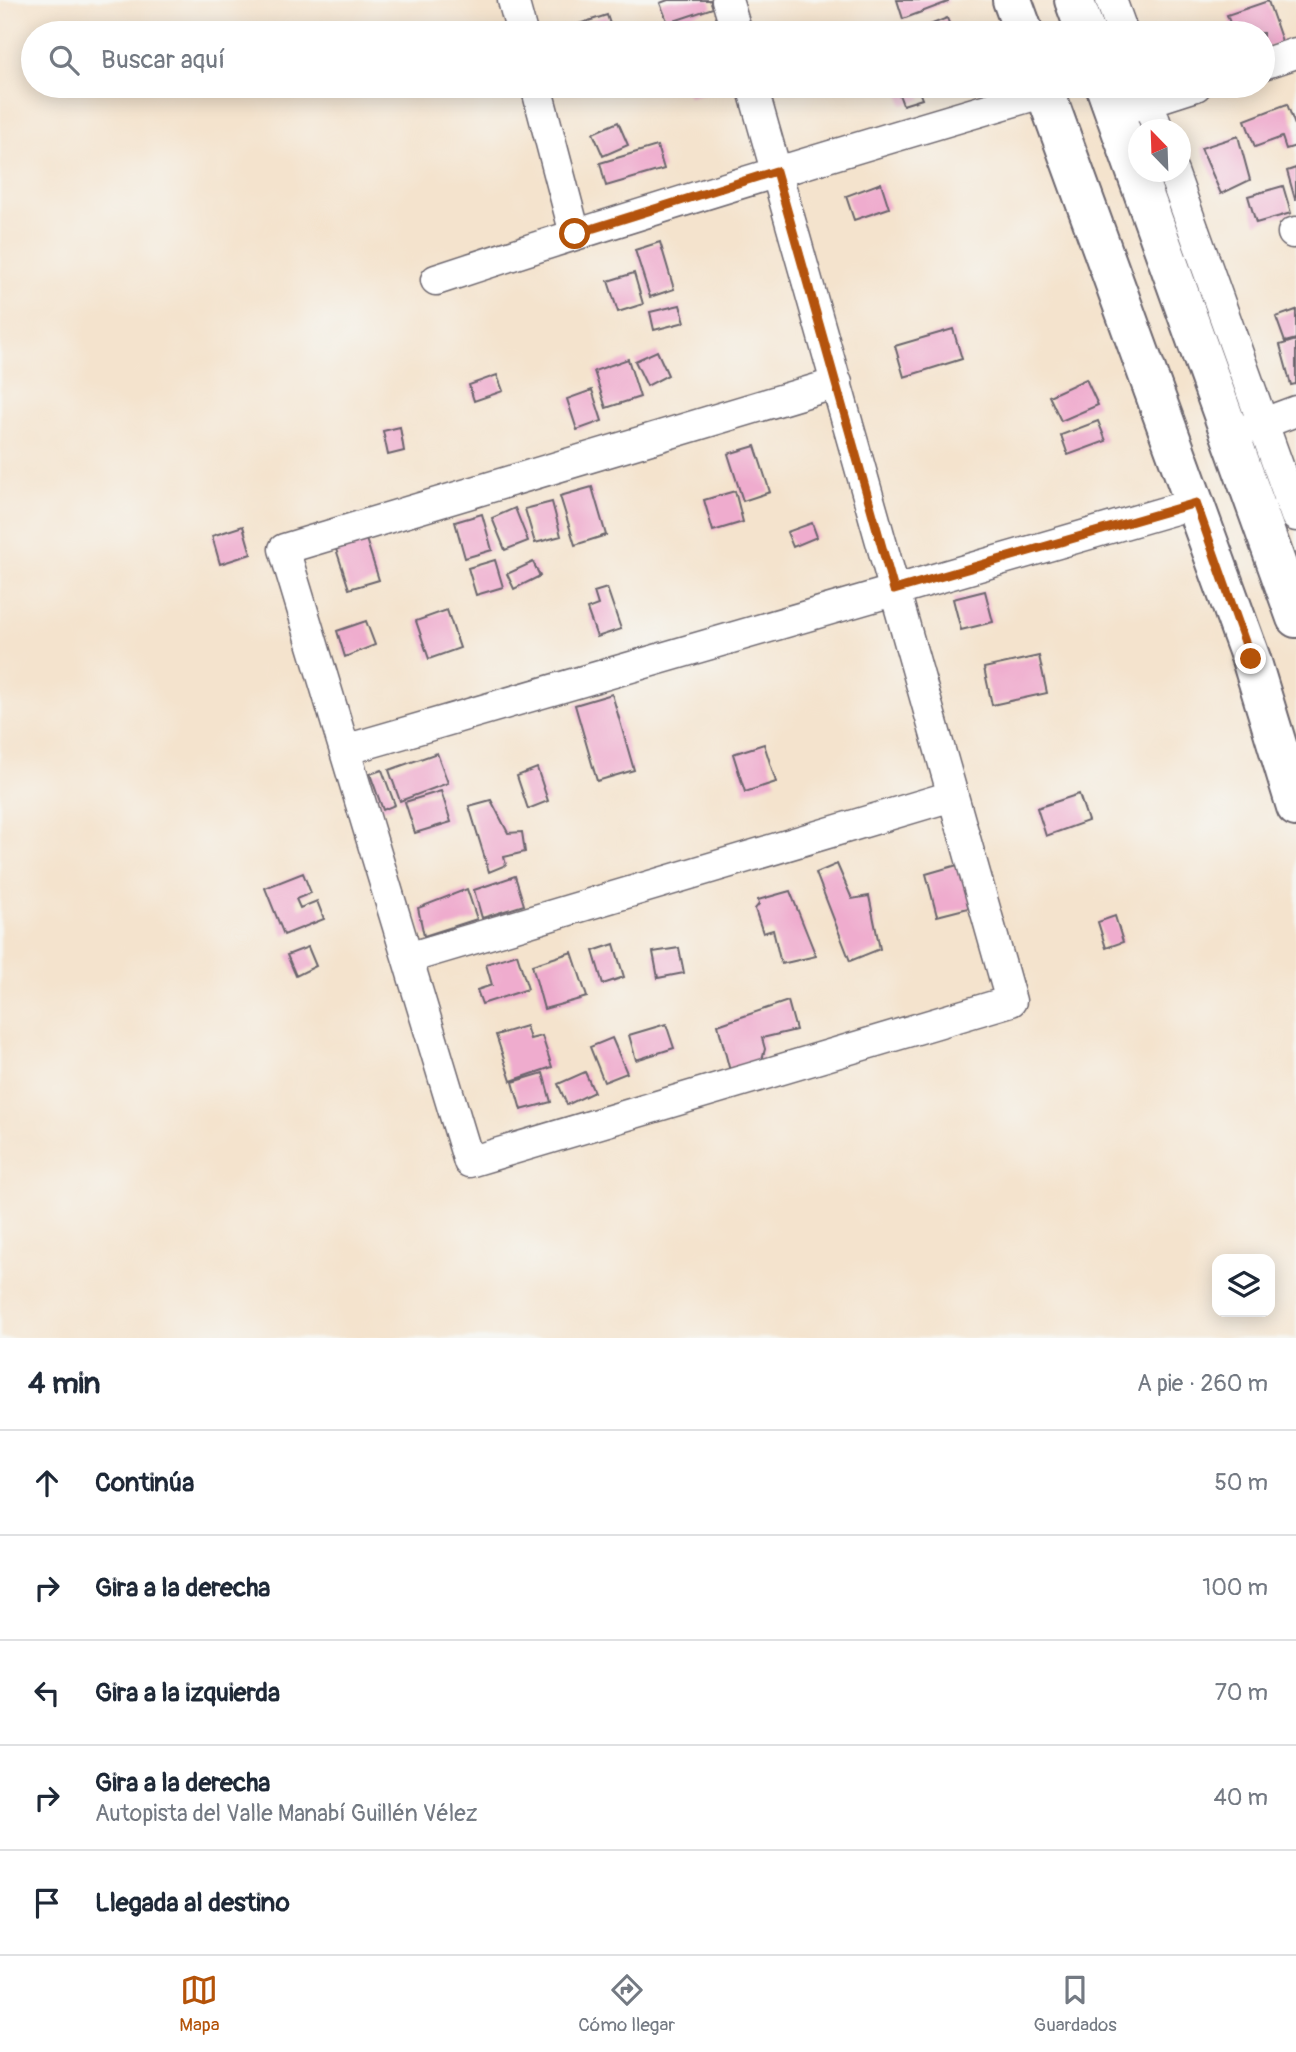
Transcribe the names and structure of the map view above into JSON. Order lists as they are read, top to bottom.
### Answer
{
  "north": "top left",
  "page": {
    "search": "Buscar aquí",
    "heading": ["4 min", "A pie · 260 m"],
    "list": [
      ["Continúa", "50 m"],
      ["Gira a la derecha", "100 m"],
      ["Gira a la izquierda", "70 m"],
      ["Gira a la derecha", "Autopista del Valle Manabí Guillén Vélez", "40 m"],
      "Llegada al destino"
    ],
    "nav": ["Mapa", "Cómo llegar", "Guardados"]
  }
}
